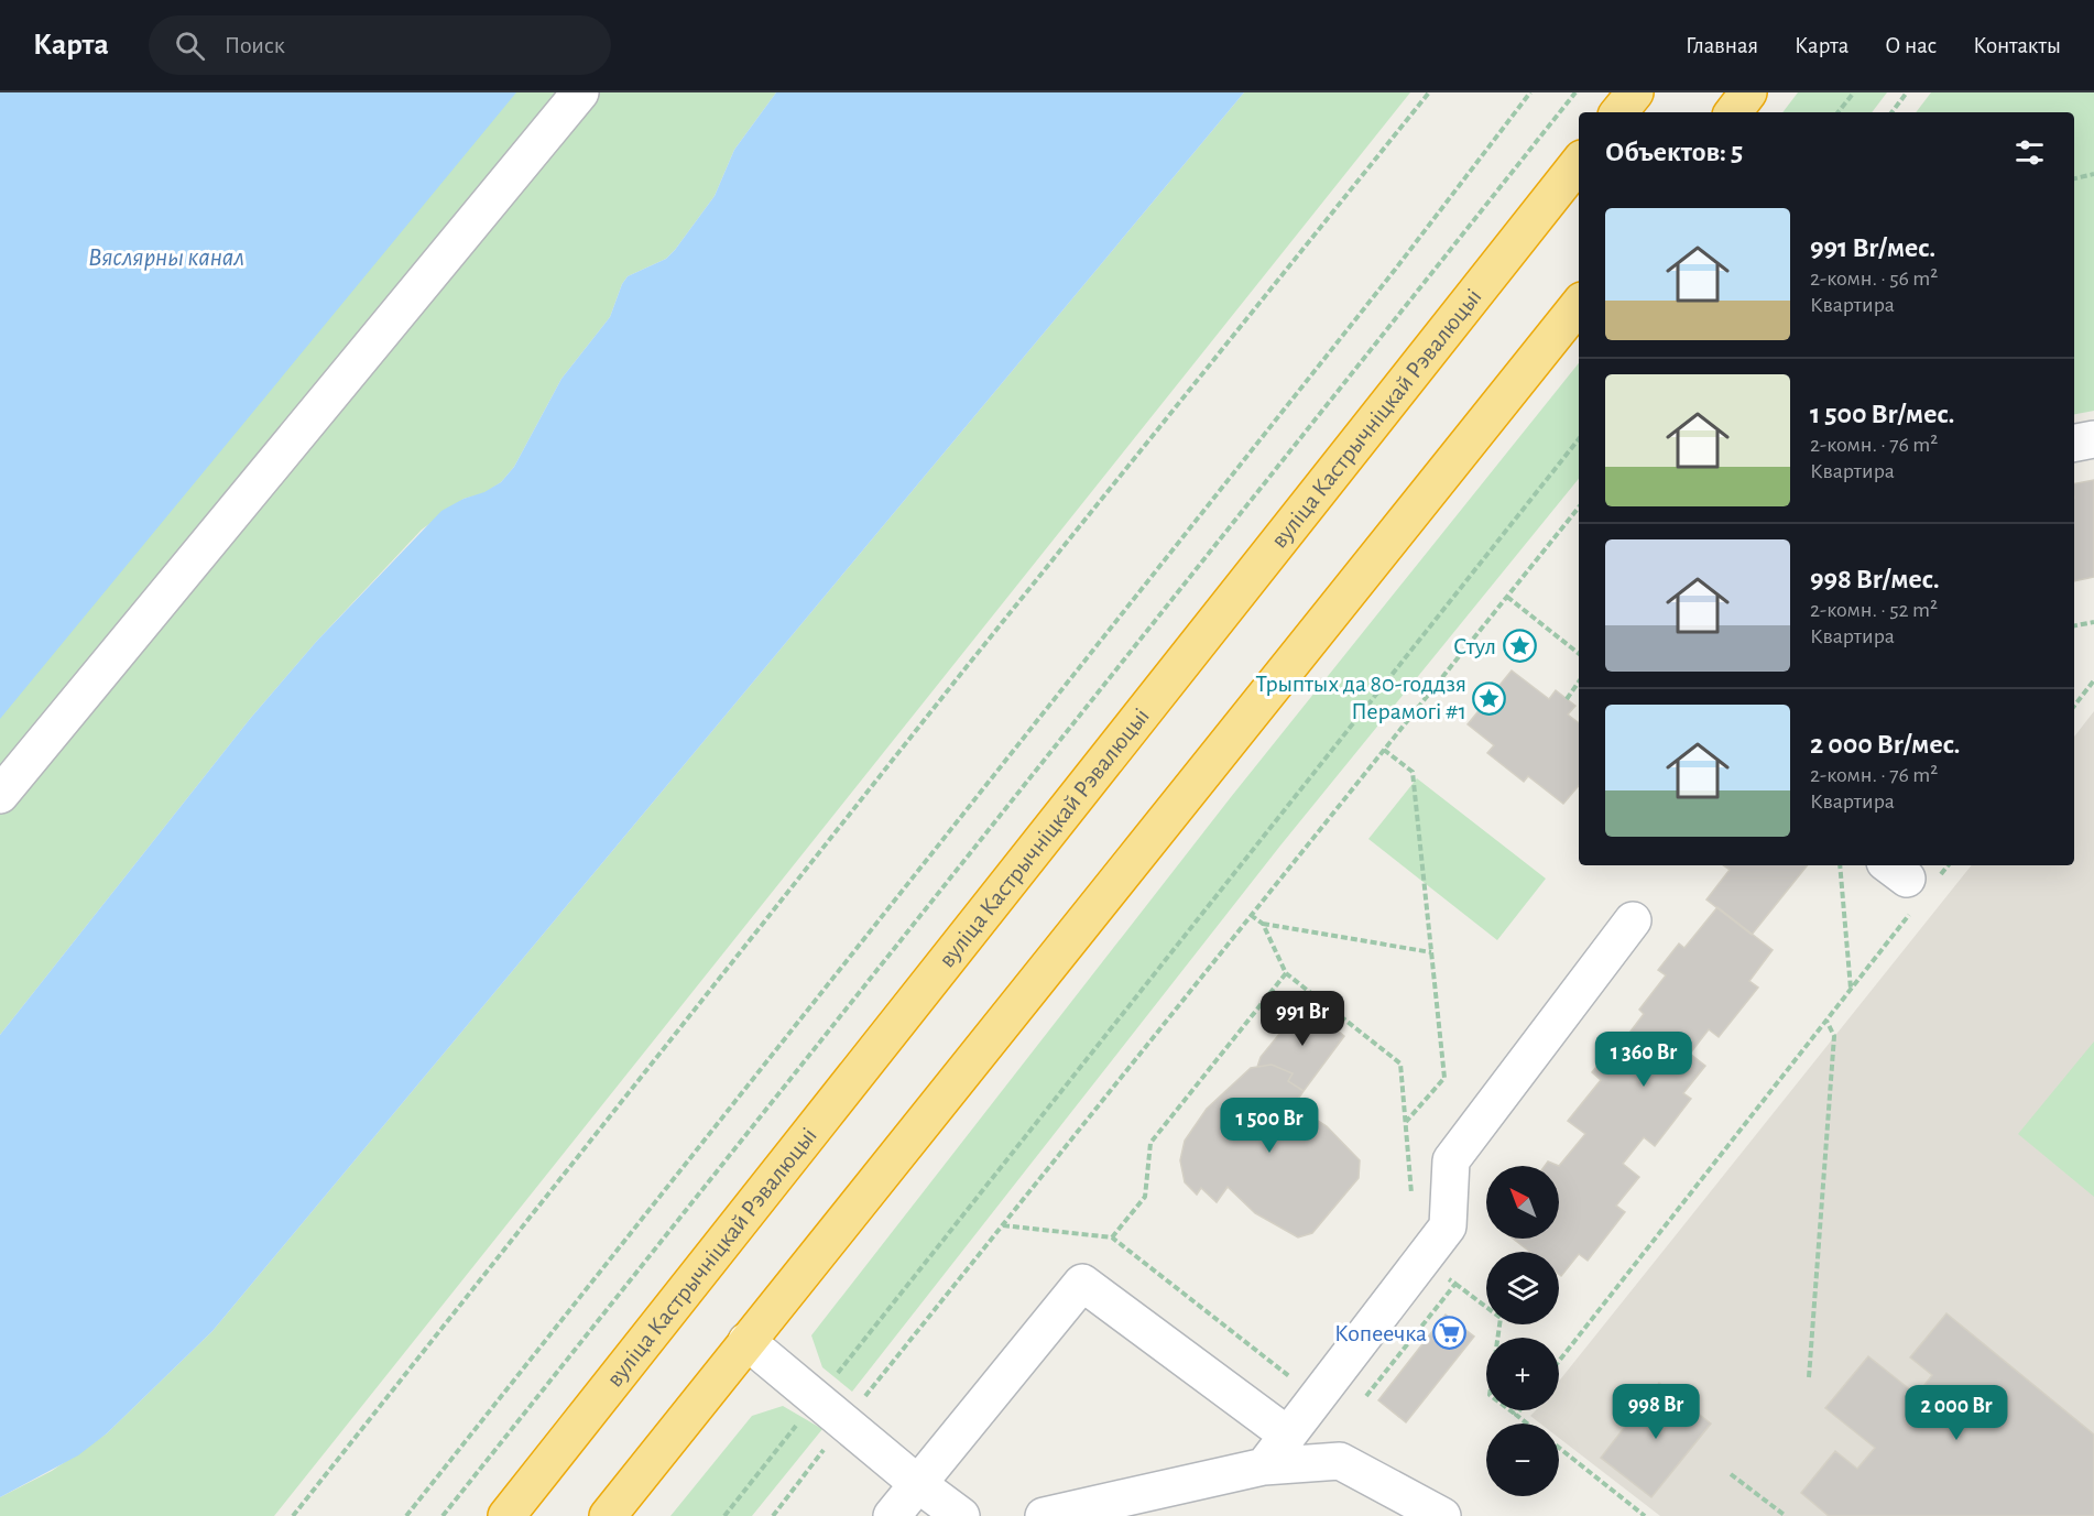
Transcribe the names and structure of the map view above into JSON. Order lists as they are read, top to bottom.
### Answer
{
  "streets": {
    "highway": ["вуліца Кастрычніцкай Рэвалюцыі"]
  },
  "water": ["Вяслярны канал"],
  "places": {
    "place": ["Стул", "Трыптых да 80-годдзя Перамогі #1"],
    "supermarket": ["Копеечка"]
  },
  "north": "top left",
  "page": {
    "header": "Карта",
    "search": "Поиск",
    "nav": [
      "Главная",
      "Карта",
      "О нас",
      "Контакты"
    ],
    "heading": "Объектов: 5",
    "list": [
      {
        "name": "991 Br/мес.",
        "note": "2-комн. · 56 m² · Квартира"
      },
      {
        "name": "1 500 Br/мес.",
        "note": "2-комн. · 76 m² · Квартира"
      },
      {
        "name": "998 Br/мес.",
        "note": "2-комн. · 52 m² · Квартира"
      },
      {
        "name": "2 000 Br/мес.",
        "note": "2-комн. · 76 m² · Квартира"
      }
    ],
    "price": [
      "991 Br",
      "1 360 Br",
      "1 500 Br",
      "998 Br",
      "2 000 Br"
    ],
    "map_buttons": ["+", "−"]
  }
}
